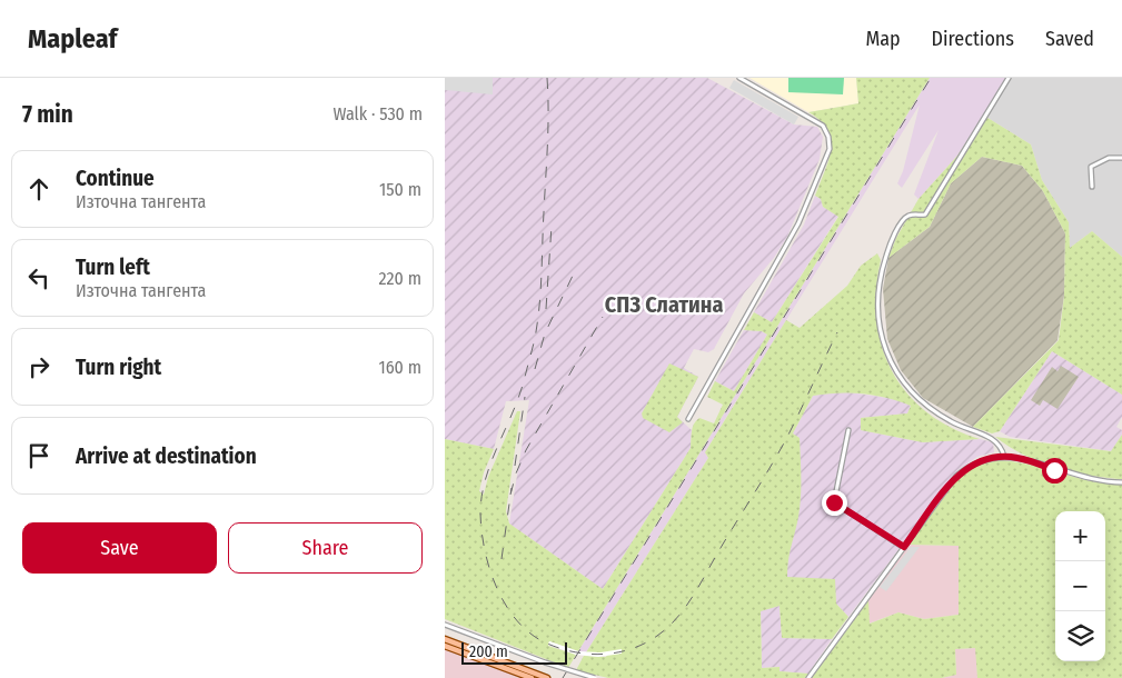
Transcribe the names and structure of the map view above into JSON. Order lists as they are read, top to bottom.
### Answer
{
  "districts": ["СПЗ Слатина"],
  "scale_bar": "200 m",
  "page": {
    "header": "Mapleaf",
    "nav": ["Map", "Directions", "Saved"],
    "heading": ["7 min", "Walk · 530 m"],
    "list": [
      ["Continue", "Източна тангента", "150 m"],
      ["Turn left", "Източна тангента", "220 m"],
      ["Turn right", "160 m"],
      "Arrive at destination"
    ],
    "buttons": ["Save", "Share"],
    "map_buttons": ["+", "−"],
    "scale": "200 m"
  }
}
